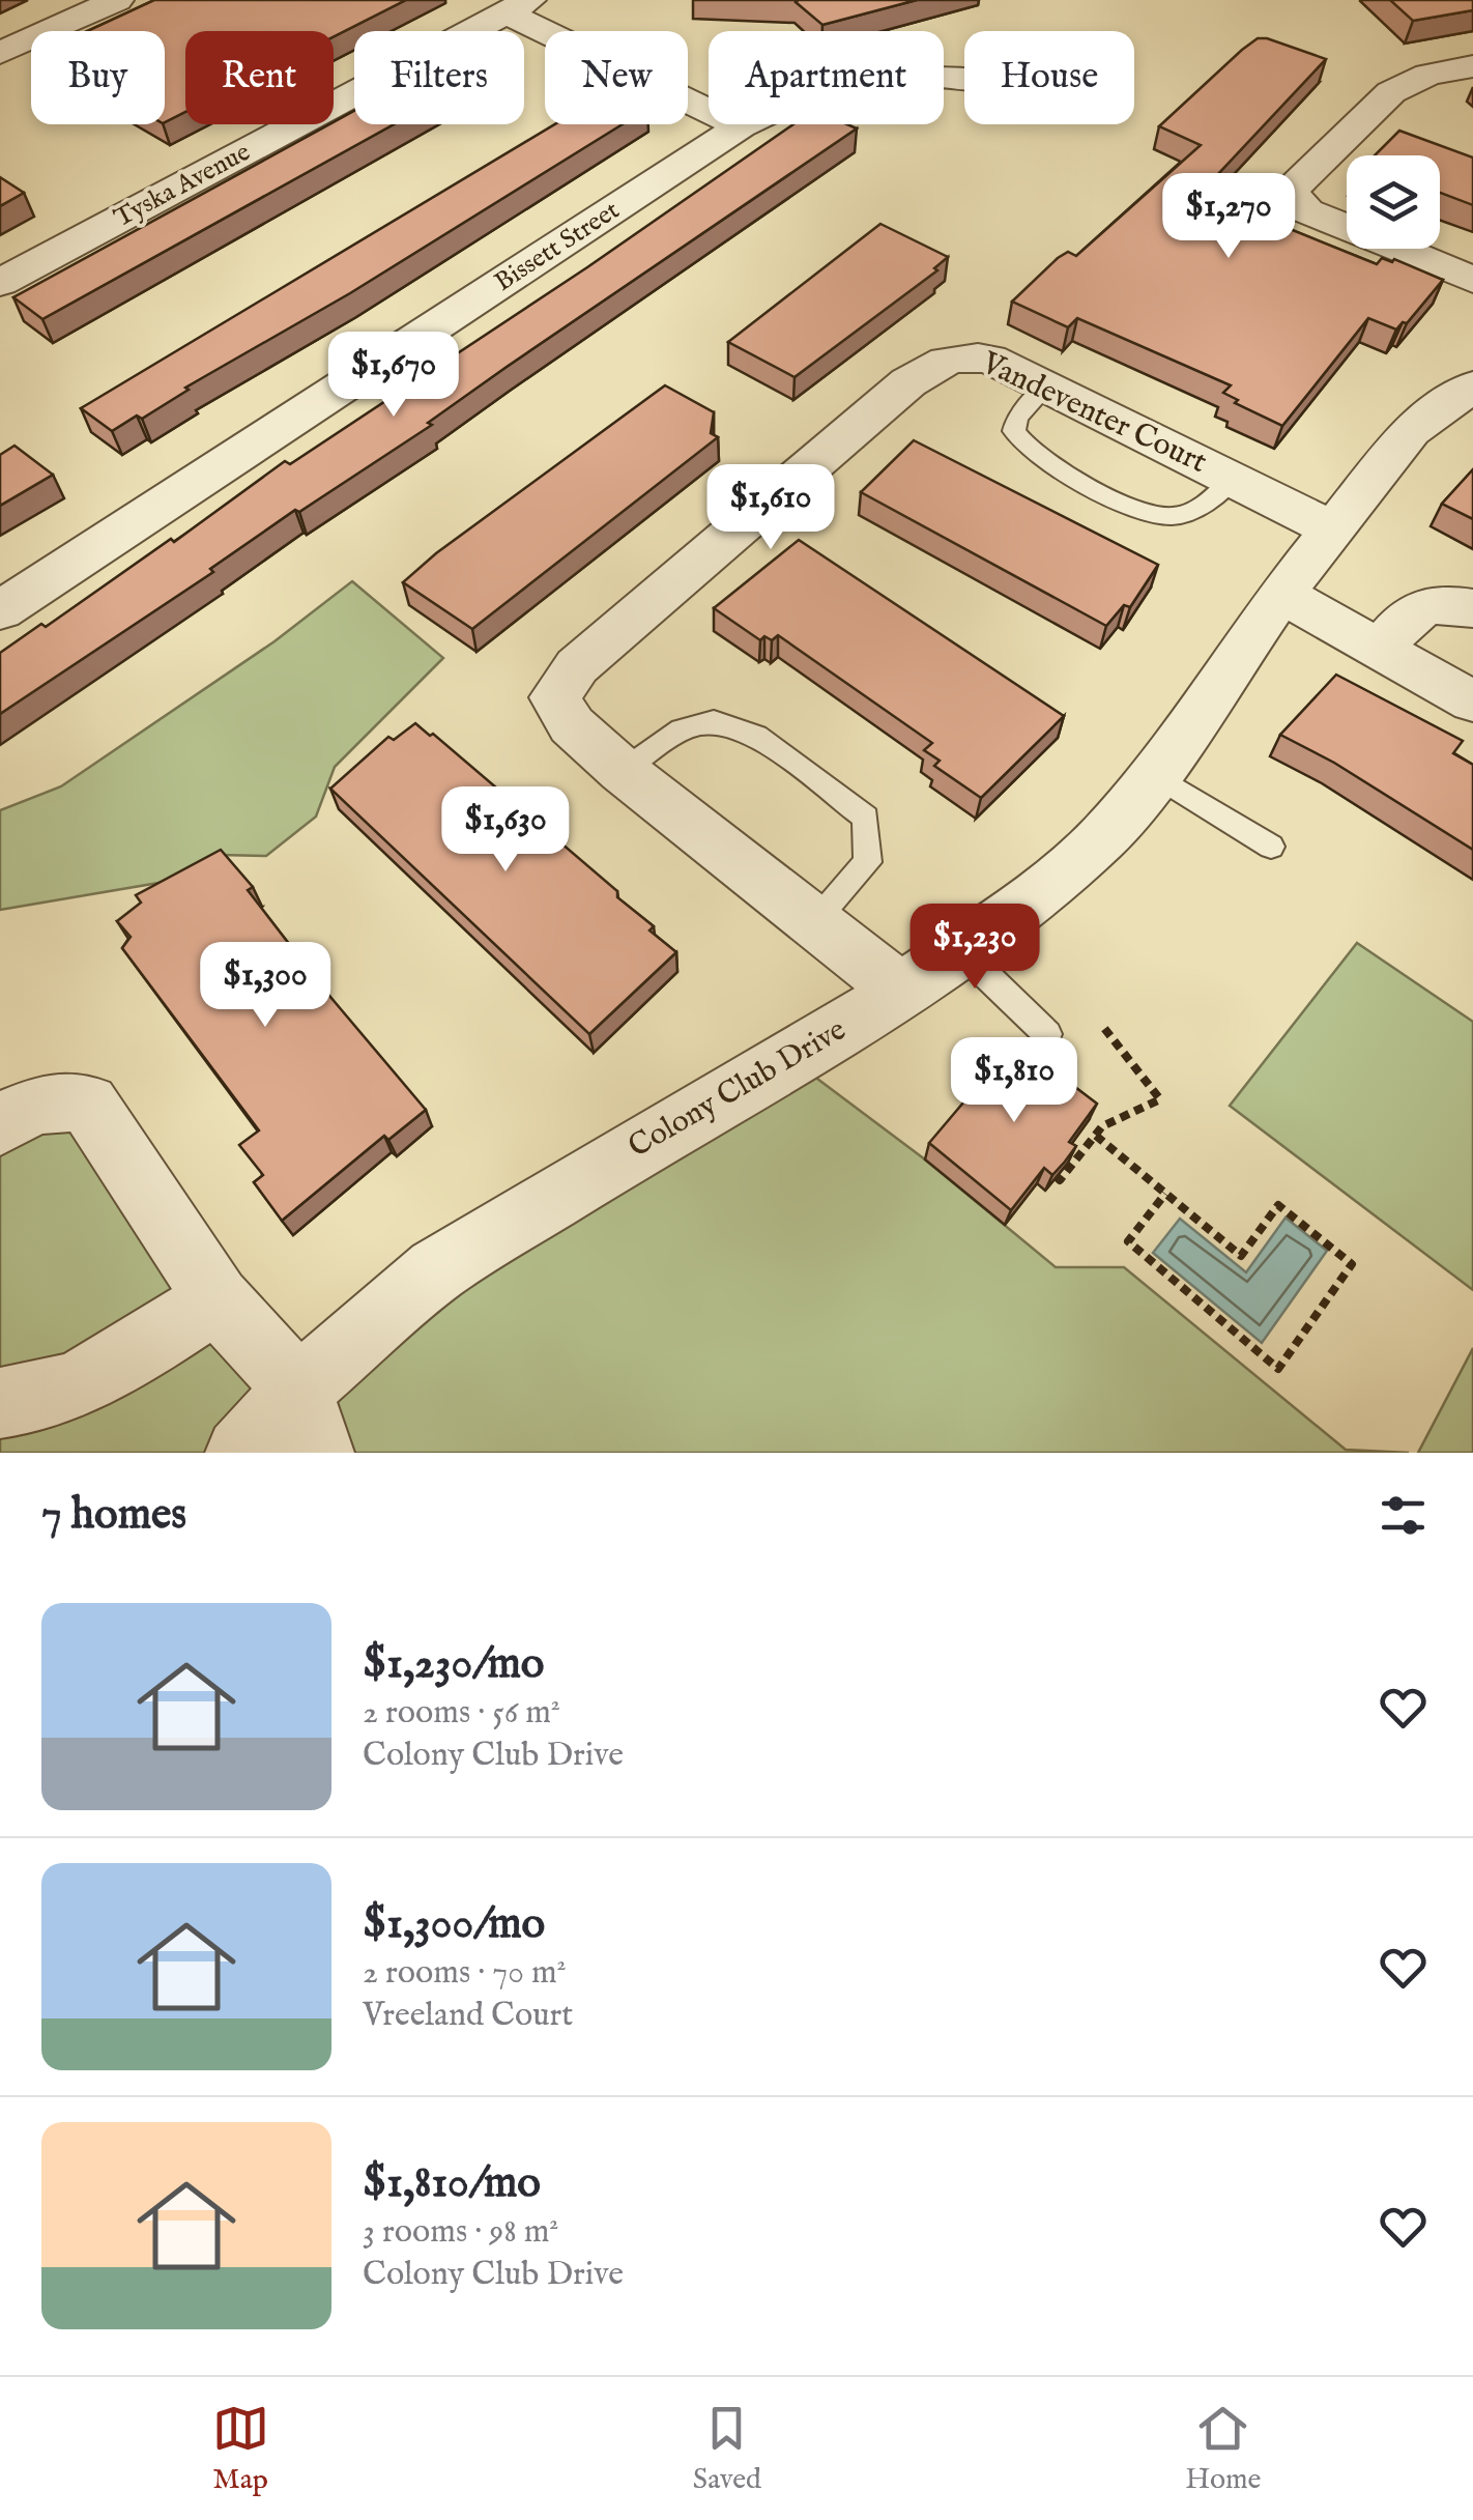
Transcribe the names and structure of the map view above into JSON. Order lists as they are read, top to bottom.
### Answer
{
  "streets": {
    "street": [
      "Tyska Avenue",
      "Bissett Street",
      "Vandeventer Court",
      "Colony Club Drive"
    ]
  },
  "crossings": [
    ["Vandeventer Court", "Colony Club Drive"]
  ],
  "page": {
    "chip": [
      "Buy",
      "Rent",
      "Filters",
      "New",
      "Apartment",
      "House"
    ],
    "price": [
      "$1,270",
      "$1,670",
      "$1,610",
      "$1,630",
      "$1,230",
      "$1,300",
      "$1,810"
    ],
    "heading": "7 homes",
    "list": [
      {
        "name": "$1,230/mo",
        "note": "2 rooms · 56 m² · Colony Club Drive"
      },
      {
        "name": "$1,300/mo",
        "note": "2 rooms · 70 m² · Vreeland Court"
      },
      {
        "name": "$1,810/mo",
        "note": "3 rooms · 98 m² · Colony Club Drive"
      }
    ],
    "tabs": ["Map", "Saved", "Home"]
  }
}
